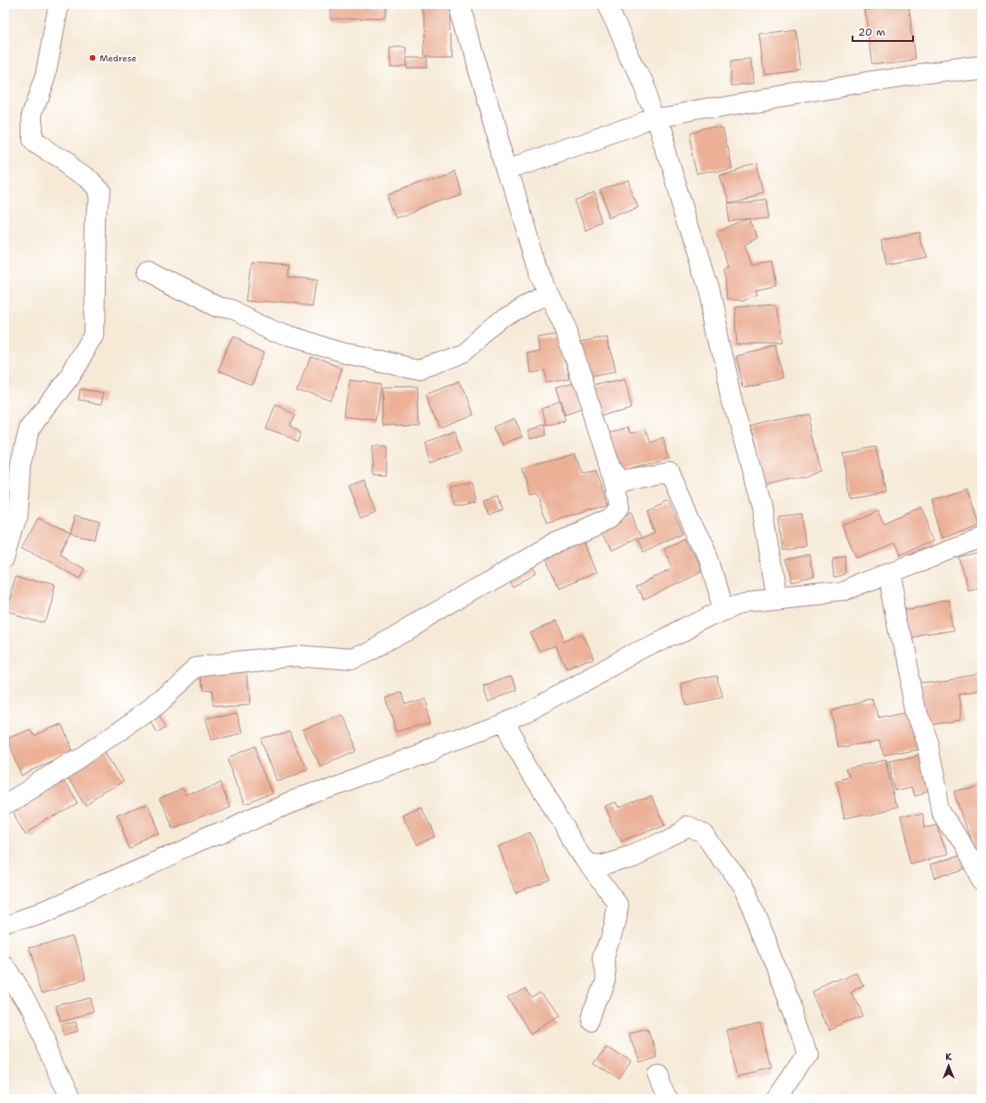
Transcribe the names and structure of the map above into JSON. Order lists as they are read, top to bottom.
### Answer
{
  "places": ["Medrese"],
  "scale_bar": "20 m",
  "north": "top"
}
